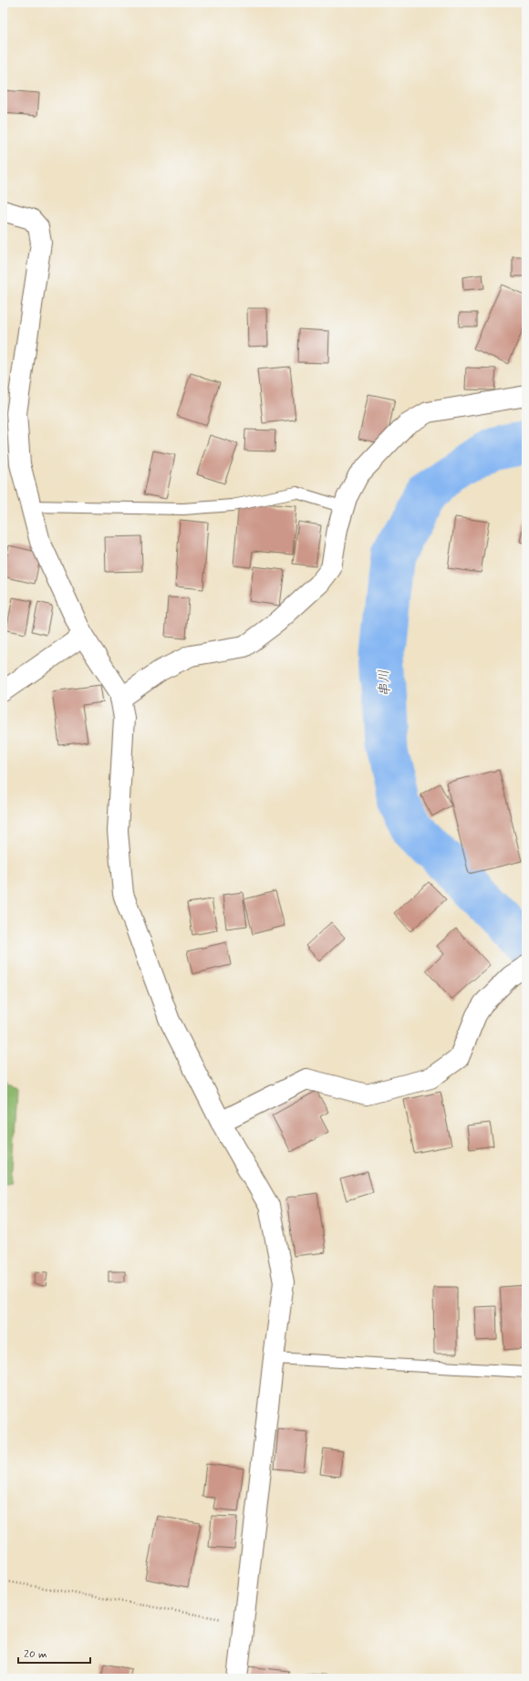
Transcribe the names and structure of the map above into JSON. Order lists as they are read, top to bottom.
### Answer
{
  "water": ["串川"],
  "scale_bar": "20 m"
}
